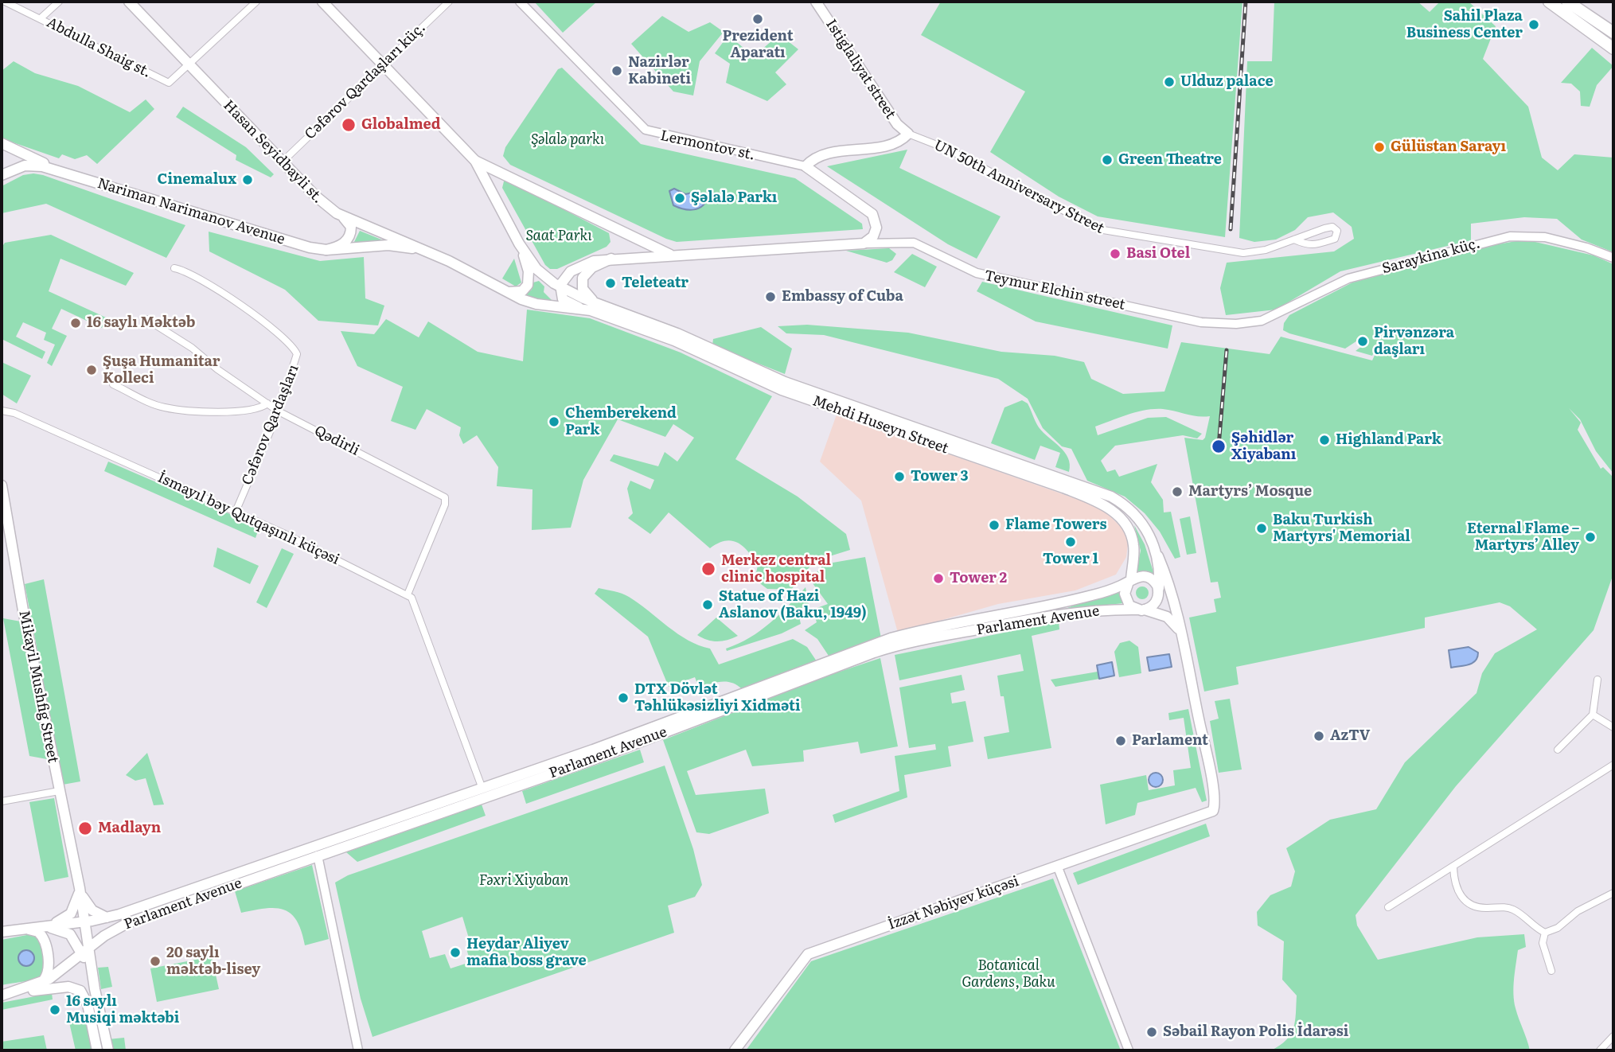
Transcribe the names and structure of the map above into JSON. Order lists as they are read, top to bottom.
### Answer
{
  "streets": {
    "main road": [
      "Istiglaliyat street",
      "Hasan Seyidbayli st.",
      "Nariman Narimanov Avenue",
      "Mehdi Huseyn Street",
      "Parlament Avenue",
      "Mikayil Mushfig Street",
      "İzzət Nəbiyev küçəsi"
    ],
    "street": [
      "Abdulla Shaig st.",
      "Cəfərov Qardaşları küç.",
      "Lermontov st.",
      "UN 50th Anniversary Street",
      "Saraykina küç.",
      "Teymur Elchin street",
      "Cəfərov Qardaşları",
      "Qədirli",
      "İsmayıl bəy Qutqaşınlı küçəsi"
    ]
  },
  "crossings": [
    ["Abdulla Shaig st.", "Hasan Seyidbayli st."],
    ["Istiglaliyat street", "UN 50th Anniversary Street"],
    ["Cəfərov Qardaşları küç.", "Hasan Seyidbayli st."],
    ["Hasan Seyidbayli st.", "Nariman Narimanov Avenue"],
    ["Hasan Seyidbayli st.", "Mehdi Huseyn Street"],
    ["Saraykina küç.", "Teymur Elchin street"],
    ["Cəfərov Qardaşları", "Qədirli"],
    ["Cəfərov Qardaşları", "İsmayıl bəy Qutqaşınlı küçəsi"],
    ["Mehdi Huseyn Street", "Parlament Avenue"],
    ["Mehdi Huseyn Street", "İzzət Nəbiyev küçəsi"],
    ["Qədirli", "İsmayıl bəy Qutqaşınlı küçəsi"],
    ["Parlament Avenue", "Mikayil Mushfig Street"]
  ],
  "parks": [
    "Şəlalə parkı",
    "Saat Parkı",
    "Fəxri Xiyaban",
    "Botanical Gardens, Baku"
  ],
  "places": [
    "Prezident Aparatı",
    "Sahil Plaza Business Center",
    "Nazirlər Kabineti",
    "Ulduz palace",
    "Globalmed",
    "Gülüstan Sarayı",
    "Green Theatre",
    "Cinemalux",
    "Şəlalə Parkı",
    "Basi Otel",
    "Teleteatr",
    "Embassy of Cuba",
    "16 saylı Məktəb",
    "Pirvənzəra daşları",
    "Şuşa Humanitar Kolleci",
    "Chemberekend Park",
    "Highland Park",
    "Şəhidlər Xiyabanı",
    "Tower 3",
    "Martyrs’ Mosque",
    "Flame Towers",
    "Baku Turkish Martyrs' Memorial",
    "Eternal Flame – Martyrs’ Alley",
    "Tower 1",
    "Merkez central clinic hospital",
    "Tower 2",
    "Statue of Hazi Aslanov (Baku, 1949)",
    "DTX Dövlət Təhlükəsizliyi Xidməti",
    "AzTV",
    "Parlament",
    "Madlayn",
    "Heydar Aliyev mafia boss grave",
    "20 saylı məktəb-lisey",
    "16 saylı Musiqi məktəbi",
    "Səbail Rayon Polis İdarəsi"
  ]
}
